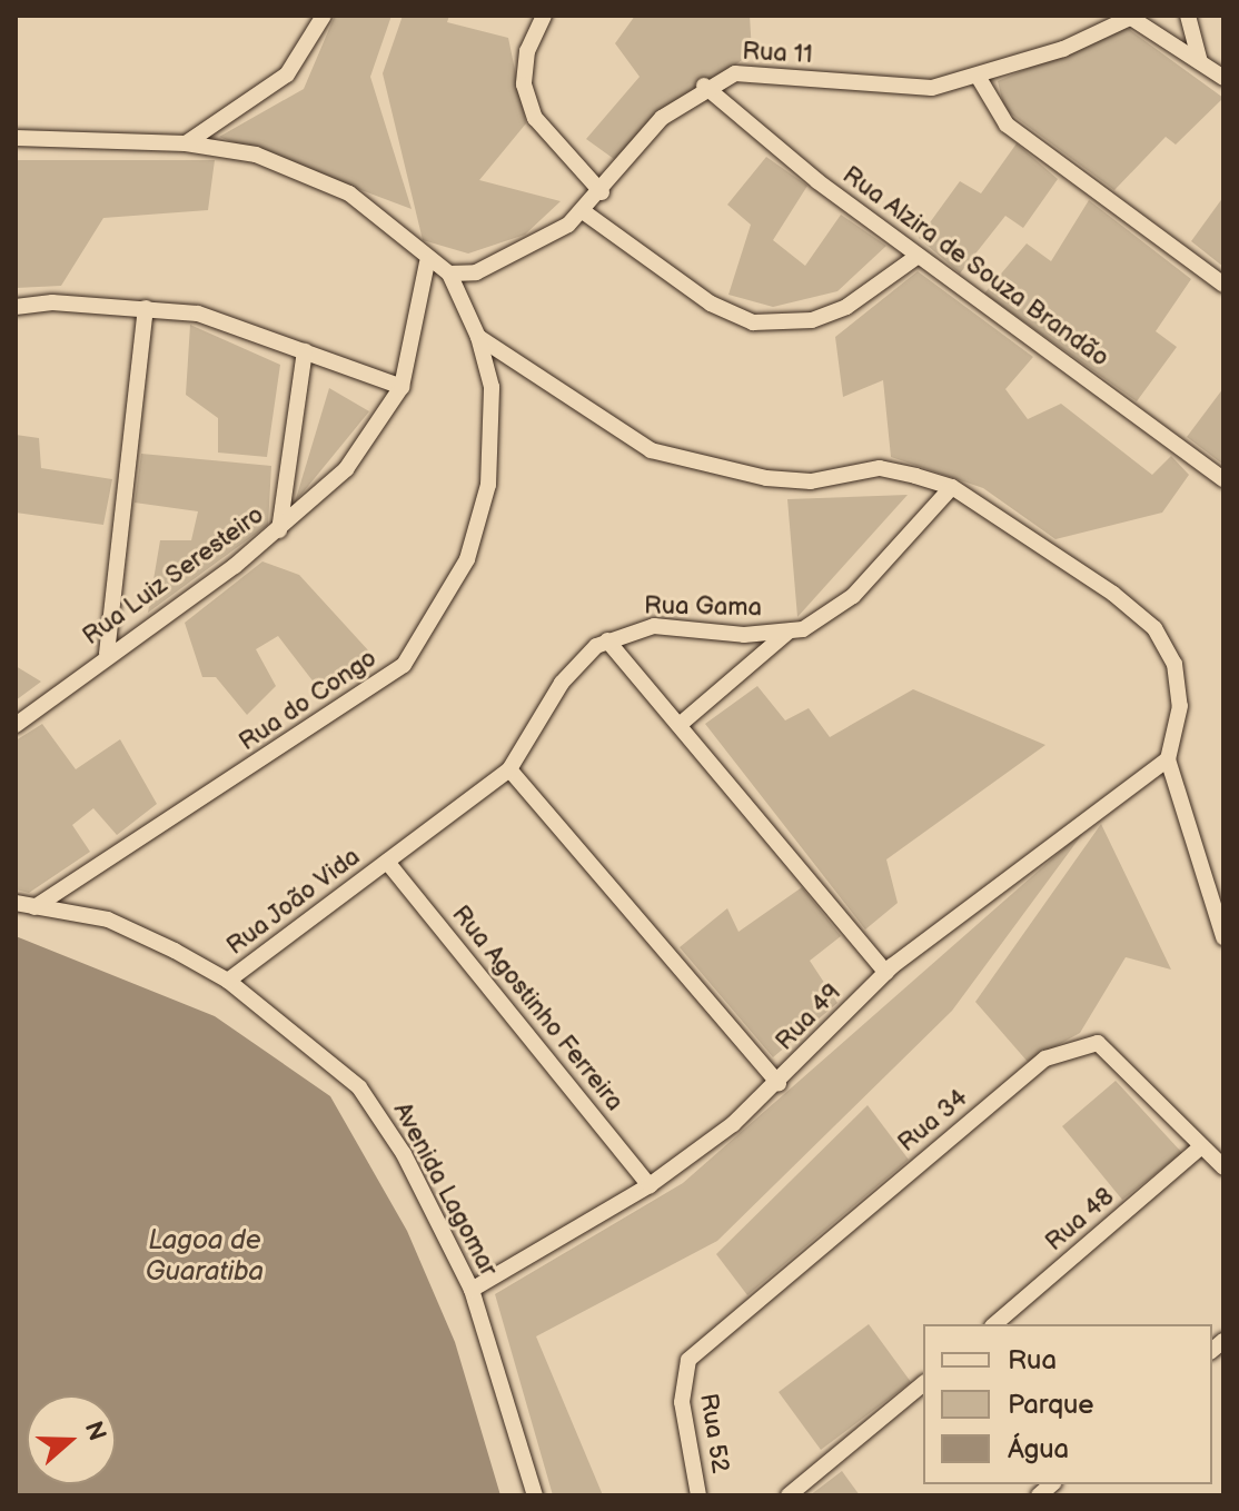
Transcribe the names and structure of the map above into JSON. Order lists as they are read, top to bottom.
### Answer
{
  "streets": {
    "street": [
      "Rua 11",
      "Rua Alzira de Souza Brandão",
      "Rua Luiz Seresteiro",
      "Rua Gama",
      "Rua do Congo",
      "Rua João Vida",
      "Rua Agostinho Ferreira",
      "Rua 49",
      "Rua 34",
      "Avenida Lagomar",
      "Rua 48",
      "Rua 52"
    ]
  },
  "crossings": [
    ["Rua 11", "Rua Alzira de Souza Brandão"],
    ["Rua 11", "Rua do Congo"],
    ["Rua Gama", "Rua João Vida"],
    ["Rua Gama", "Rua Agostinho Ferreira"],
    ["Rua do Congo", "Avenida Lagomar"],
    ["Rua João Vida", "Rua Agostinho Ferreira"],
    ["Rua João Vida", "Avenida Lagomar"],
    ["Rua Agostinho Ferreira", "Rua 49"],
    ["Rua 49", "Avenida Lagomar"],
    ["Rua 34", "Rua 48"],
    ["Rua 34", "Rua 52"]
  ],
  "water": ["Lagoa de Guaratiba"],
  "legend": ["Rua", "Parque", "Água"],
  "north": "right"
}
